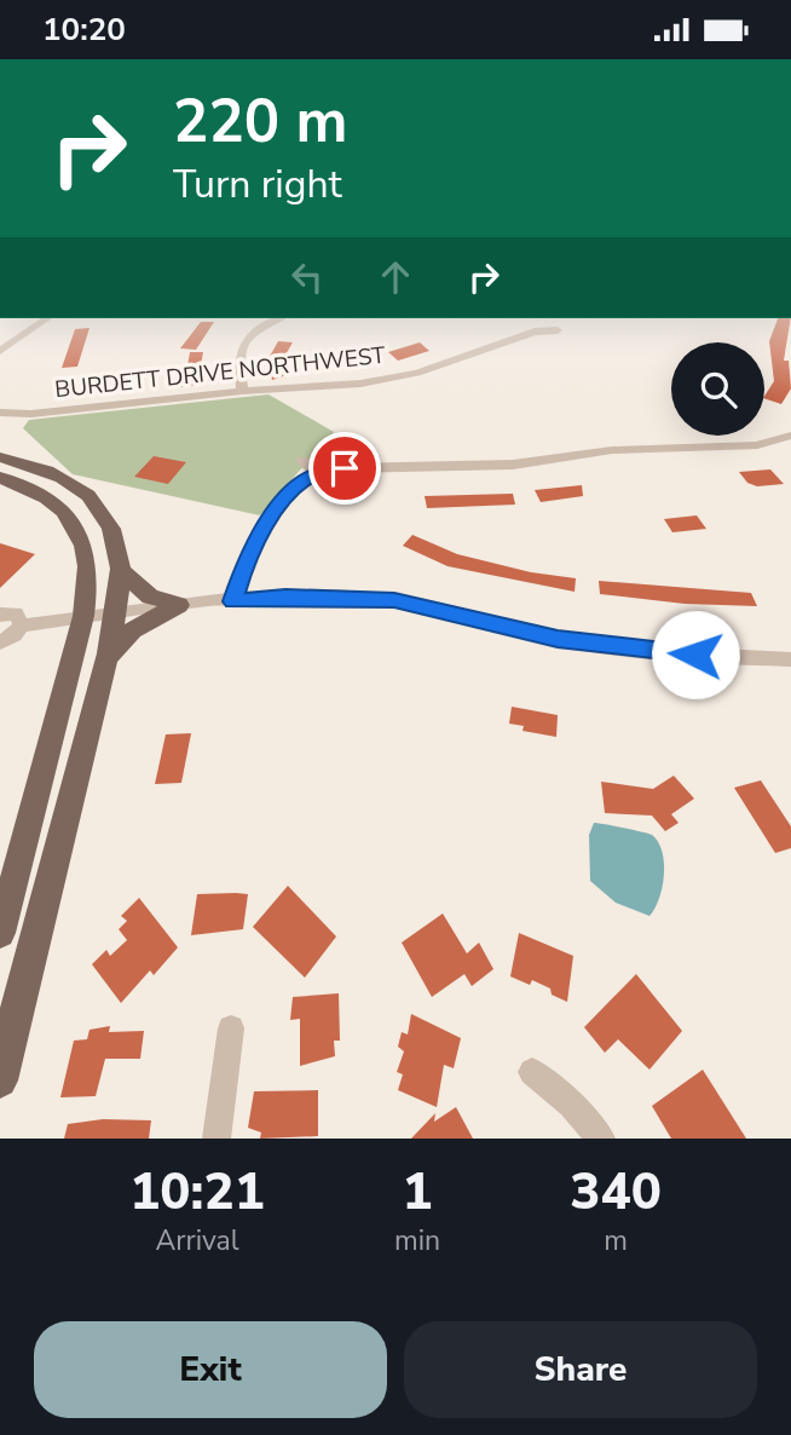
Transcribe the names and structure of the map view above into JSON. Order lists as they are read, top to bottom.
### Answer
{
  "streets": {
    "street": ["BURDETT DRIVE NORTHWEST"]
  },
  "page": {
    "status": "10:20",
    "turn": ["220 m", "Turn right"],
    "eta": [
      "10:21",
      "Arrival",
      "1",
      "min",
      "340",
      "m"
    ],
    "buttons": ["Exit", "Share"]
  }
}
